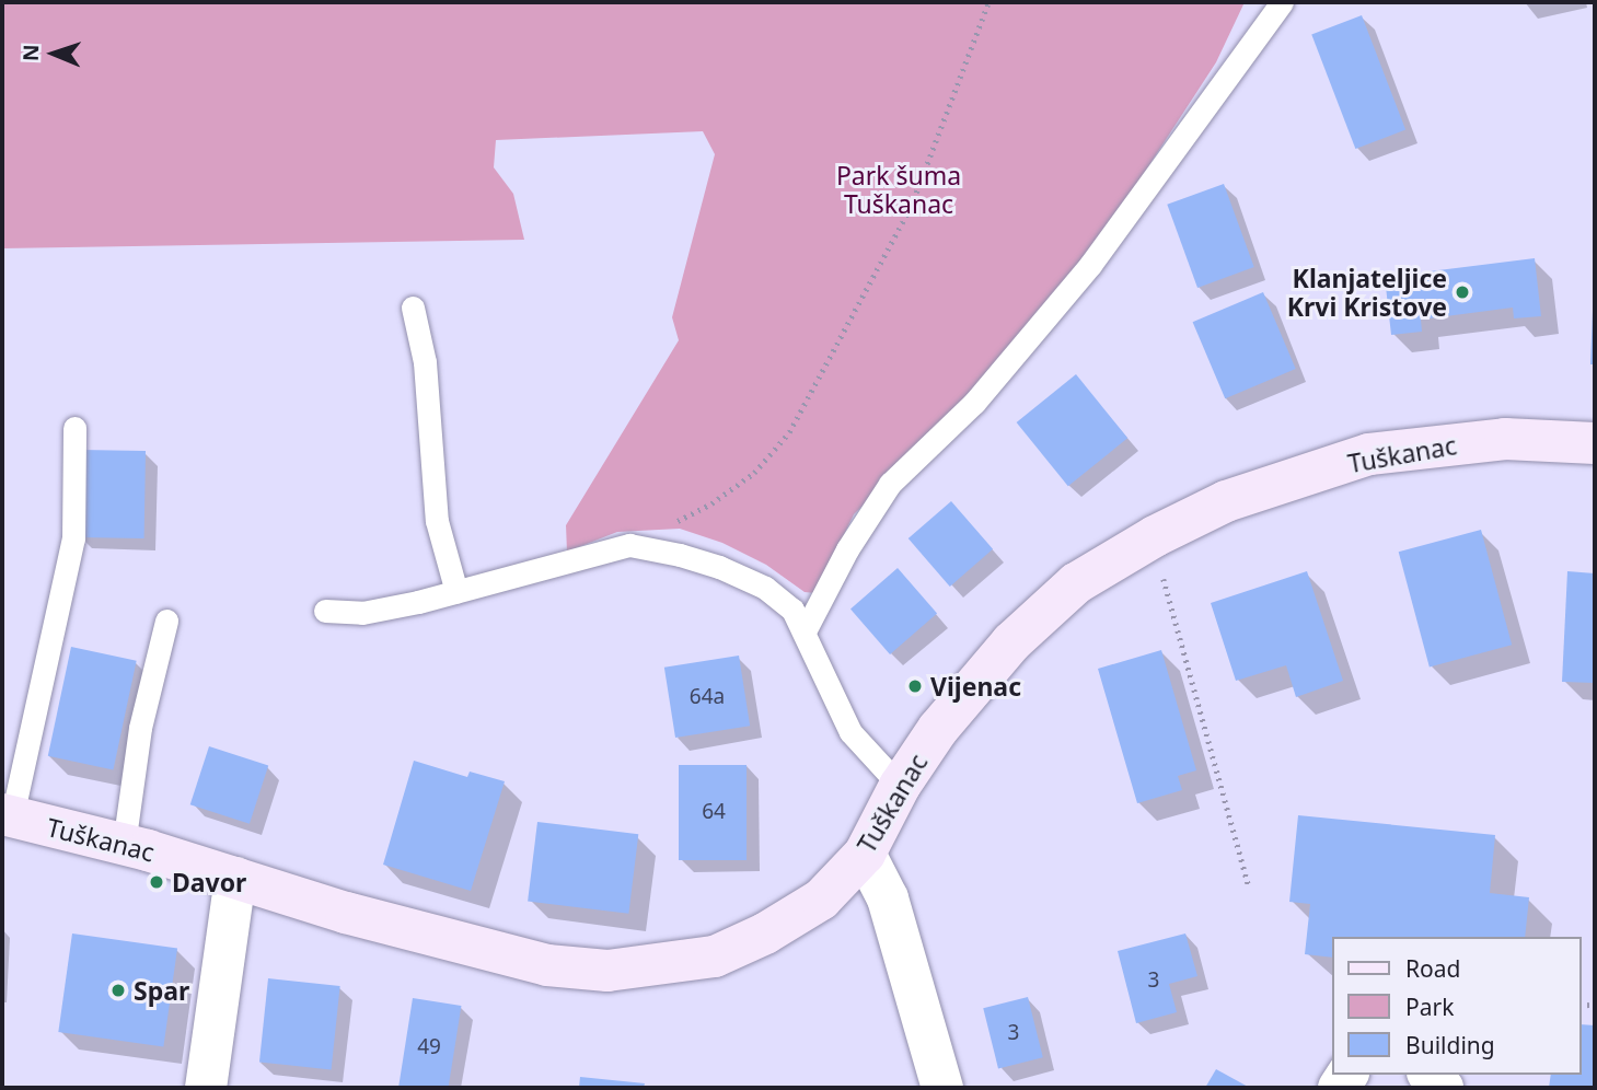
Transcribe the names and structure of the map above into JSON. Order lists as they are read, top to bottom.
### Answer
{
  "streets": {
    "street": ["Tuškanac"]
  },
  "parks": ["Park šuma Tuškanac"],
  "places": [
    "Klanjateljice Krvi Kristove",
    "Vijenac",
    "Davor",
    "Spar"
  ],
  "house_numbers": [
    "64a",
    "64",
    "3",
    "3",
    "49"
  ],
  "legend": ["Road", "Park", "Building"],
  "north": "left"
}
